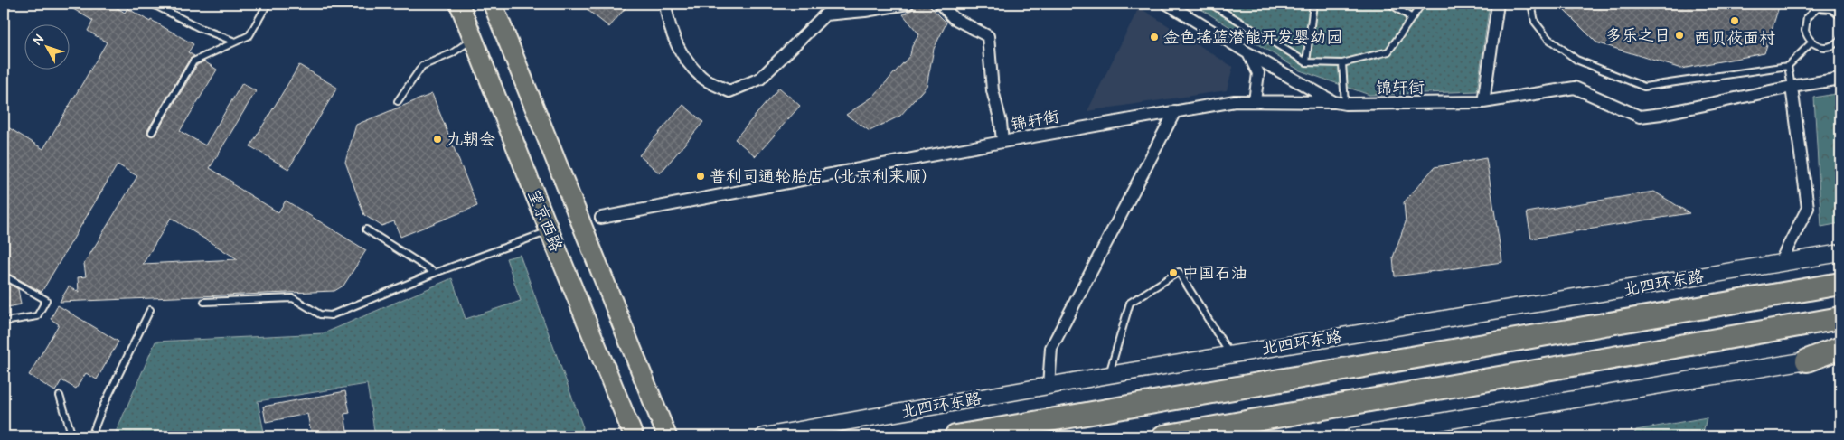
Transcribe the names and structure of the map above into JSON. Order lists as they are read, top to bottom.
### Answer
{
  "streets": {
    "highway": ["北四环东路"],
    "main road": ["望京西路"],
    "street": ["锦轩街"]
  },
  "places": [
    "西贝莜面村",
    "多乐之日",
    "金色摇篮潜能开发婴幼园",
    "九朝会",
    "普利司通轮胎店（北京利来顺）",
    "中国石油"
  ],
  "north": "top left"
}
